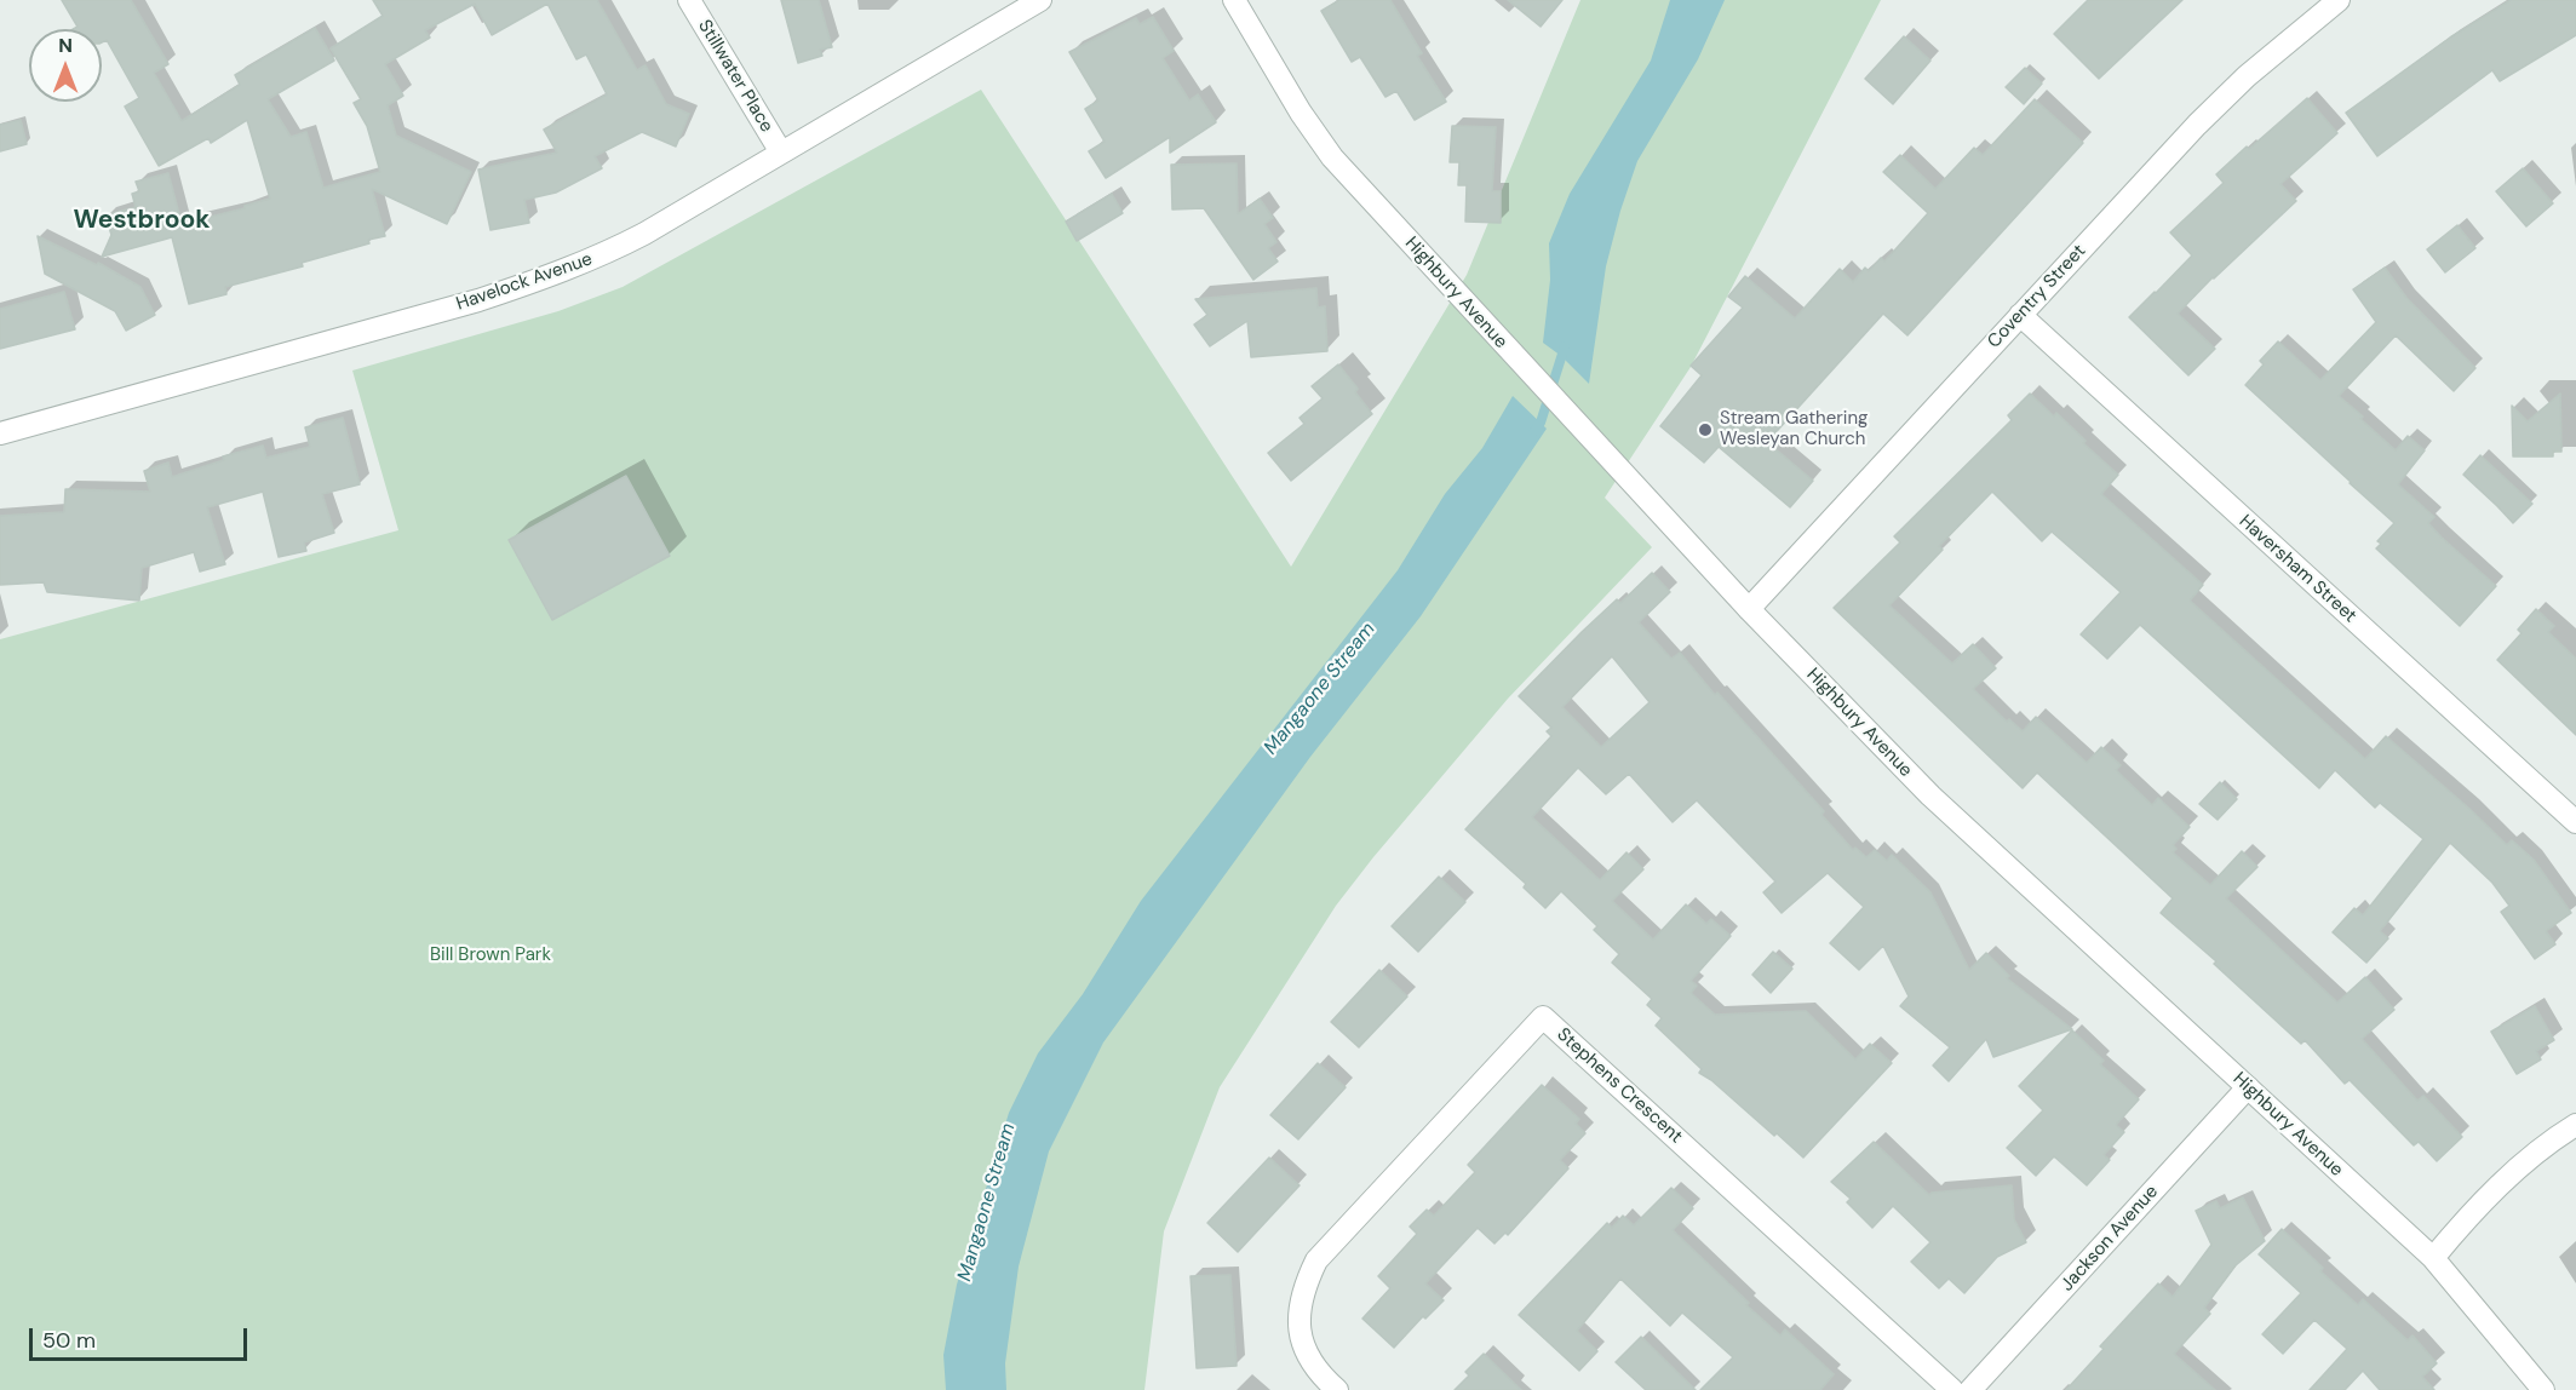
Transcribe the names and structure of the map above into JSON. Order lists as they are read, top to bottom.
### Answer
{
  "streets": {
    "street": [
      "Stillwater Place",
      "Havelock Avenue",
      "Highbury Avenue",
      "Coventry Street",
      "Haversham Street",
      "Stephens Crescent",
      "Jackson Avenue"
    ]
  },
  "crossings": [
    ["Stillwater Place", "Havelock Avenue"],
    ["Highbury Avenue", "Coventry Street"],
    ["Highbury Avenue", "Jackson Avenue"],
    ["Coventry Street", "Haversham Street"]
  ],
  "districts": ["Westbrook"],
  "water": ["Mangaone Stream"],
  "parks": ["Bill Brown Park"],
  "places": ["Stream Gathering Wesleyan Church"],
  "scale_bar": "50 m",
  "north": "top"
}
